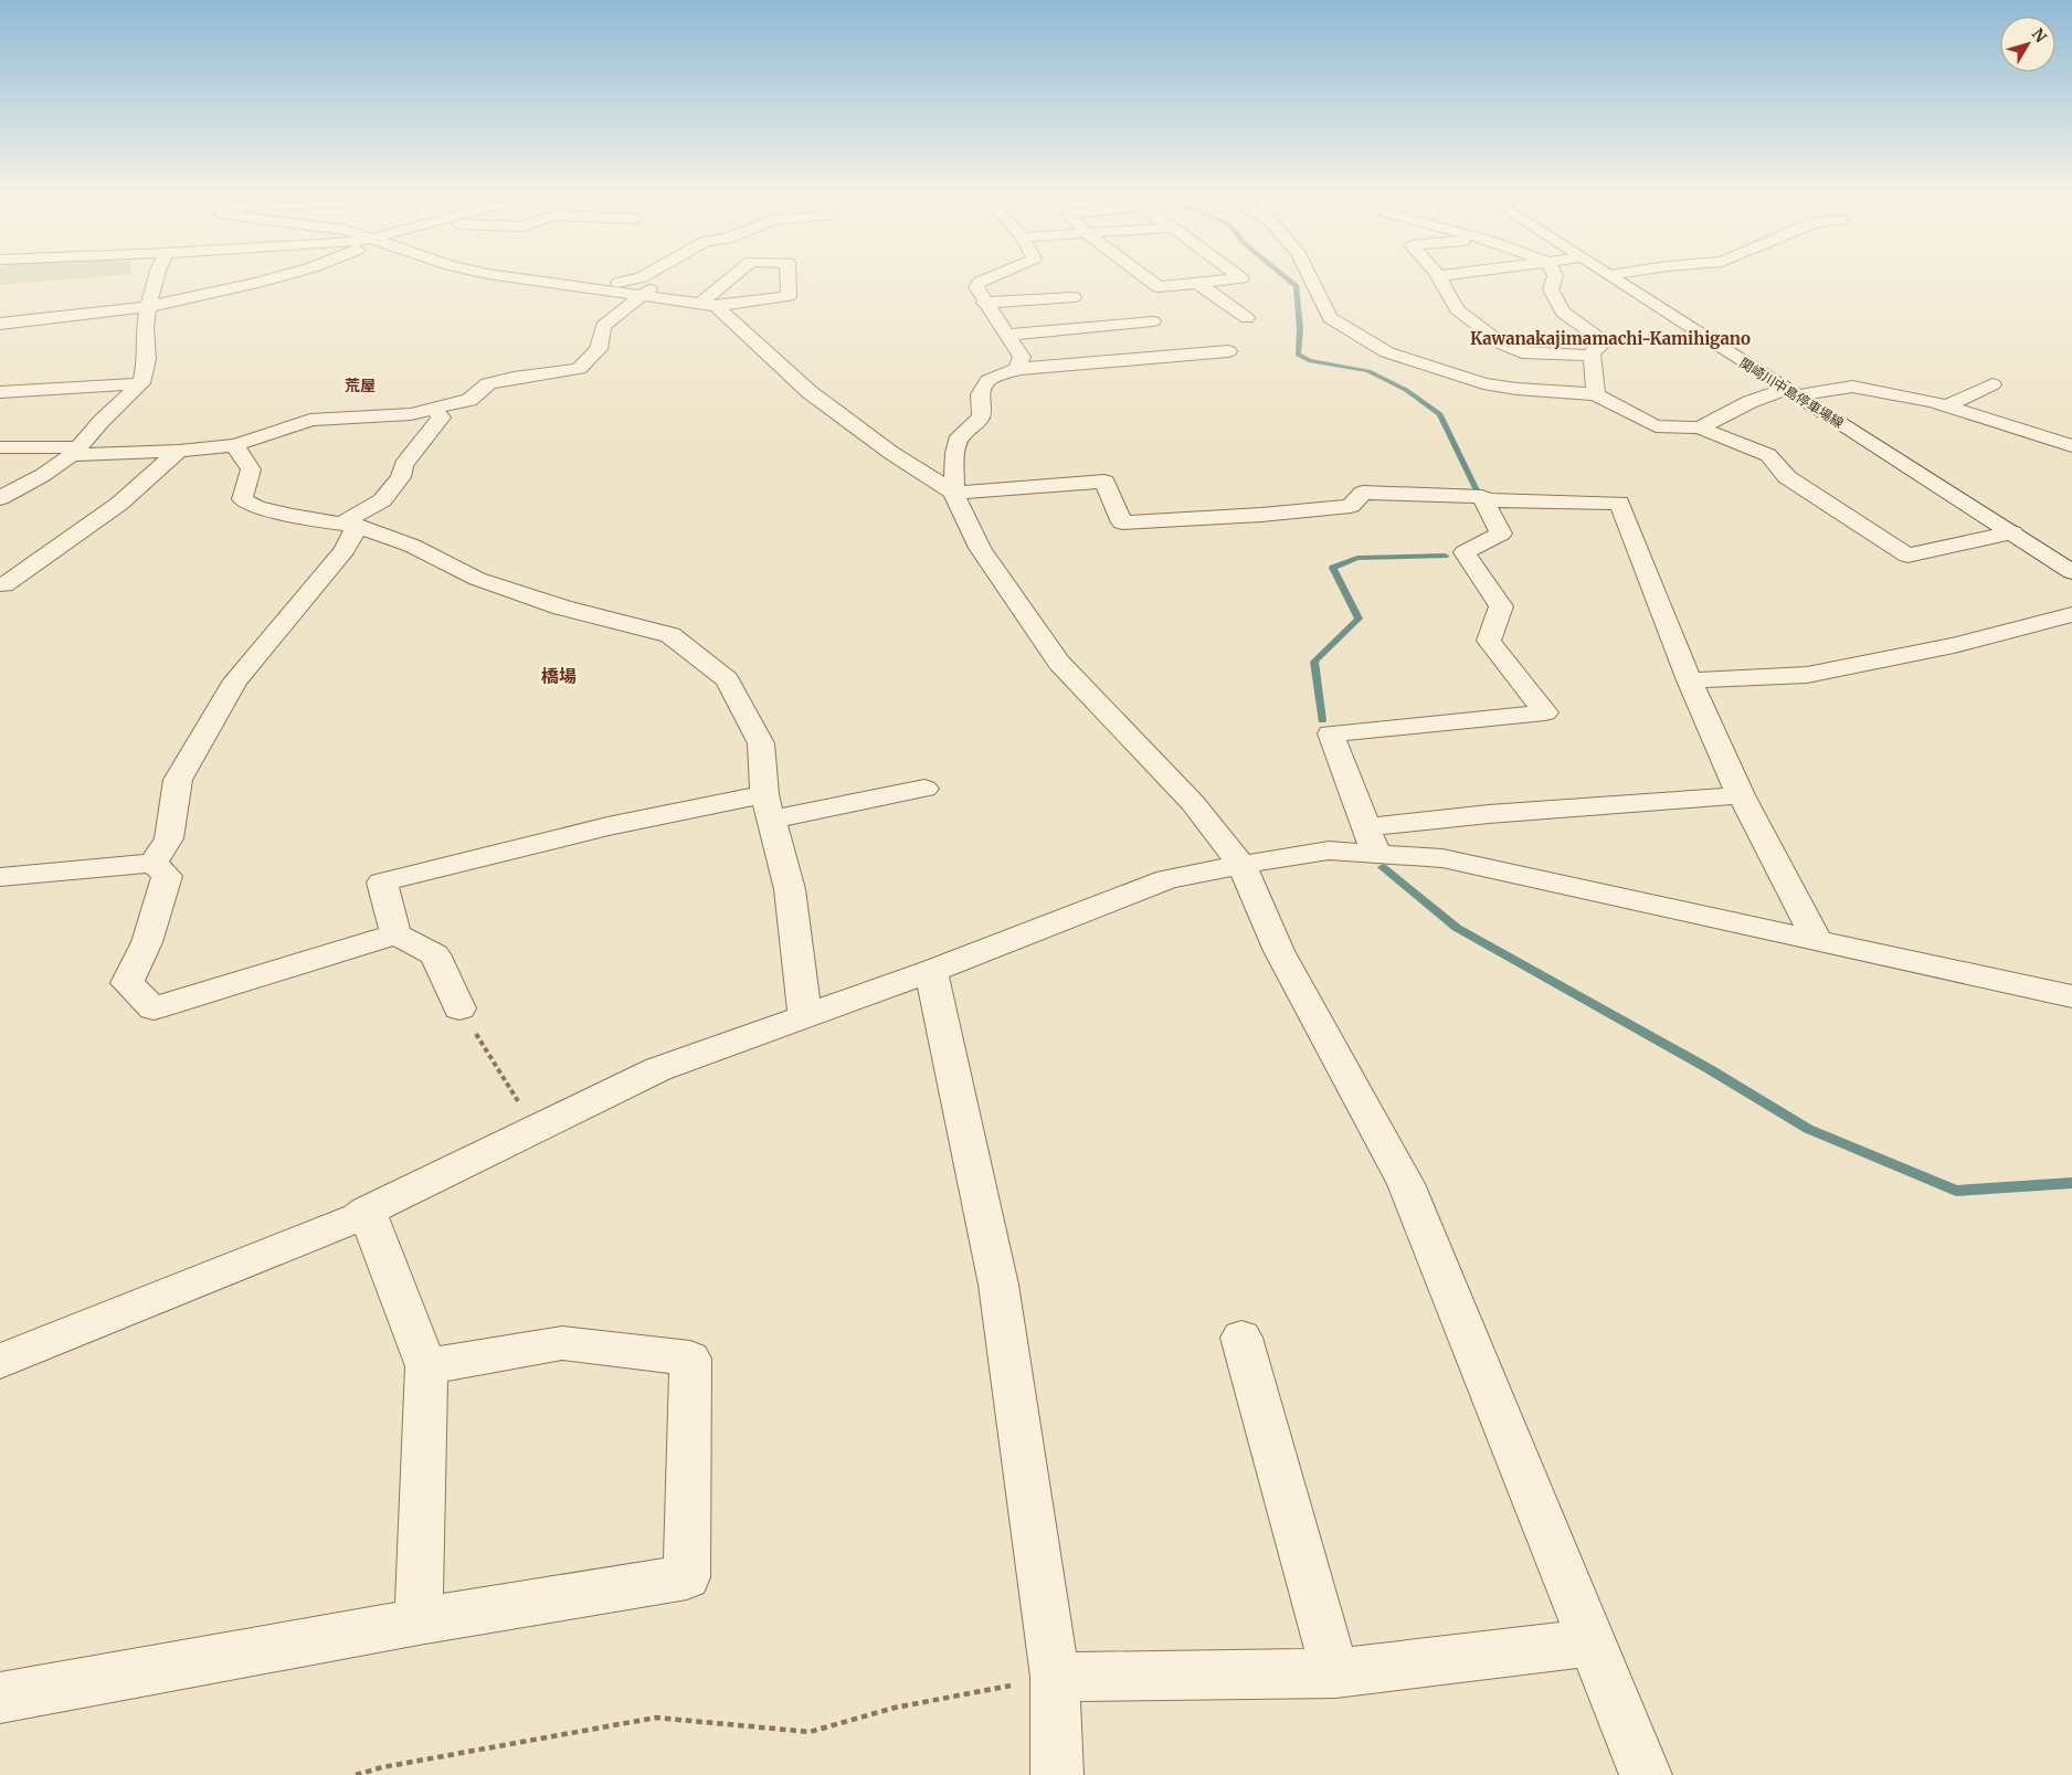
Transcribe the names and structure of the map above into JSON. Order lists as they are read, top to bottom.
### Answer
{
  "streets": {
    "street": ["関崎川中島停車場線"]
  },
  "districts": ["Kawanakajimamachi-Kamihigano", "荒屋", "橋場"],
  "north": "top right"
}
